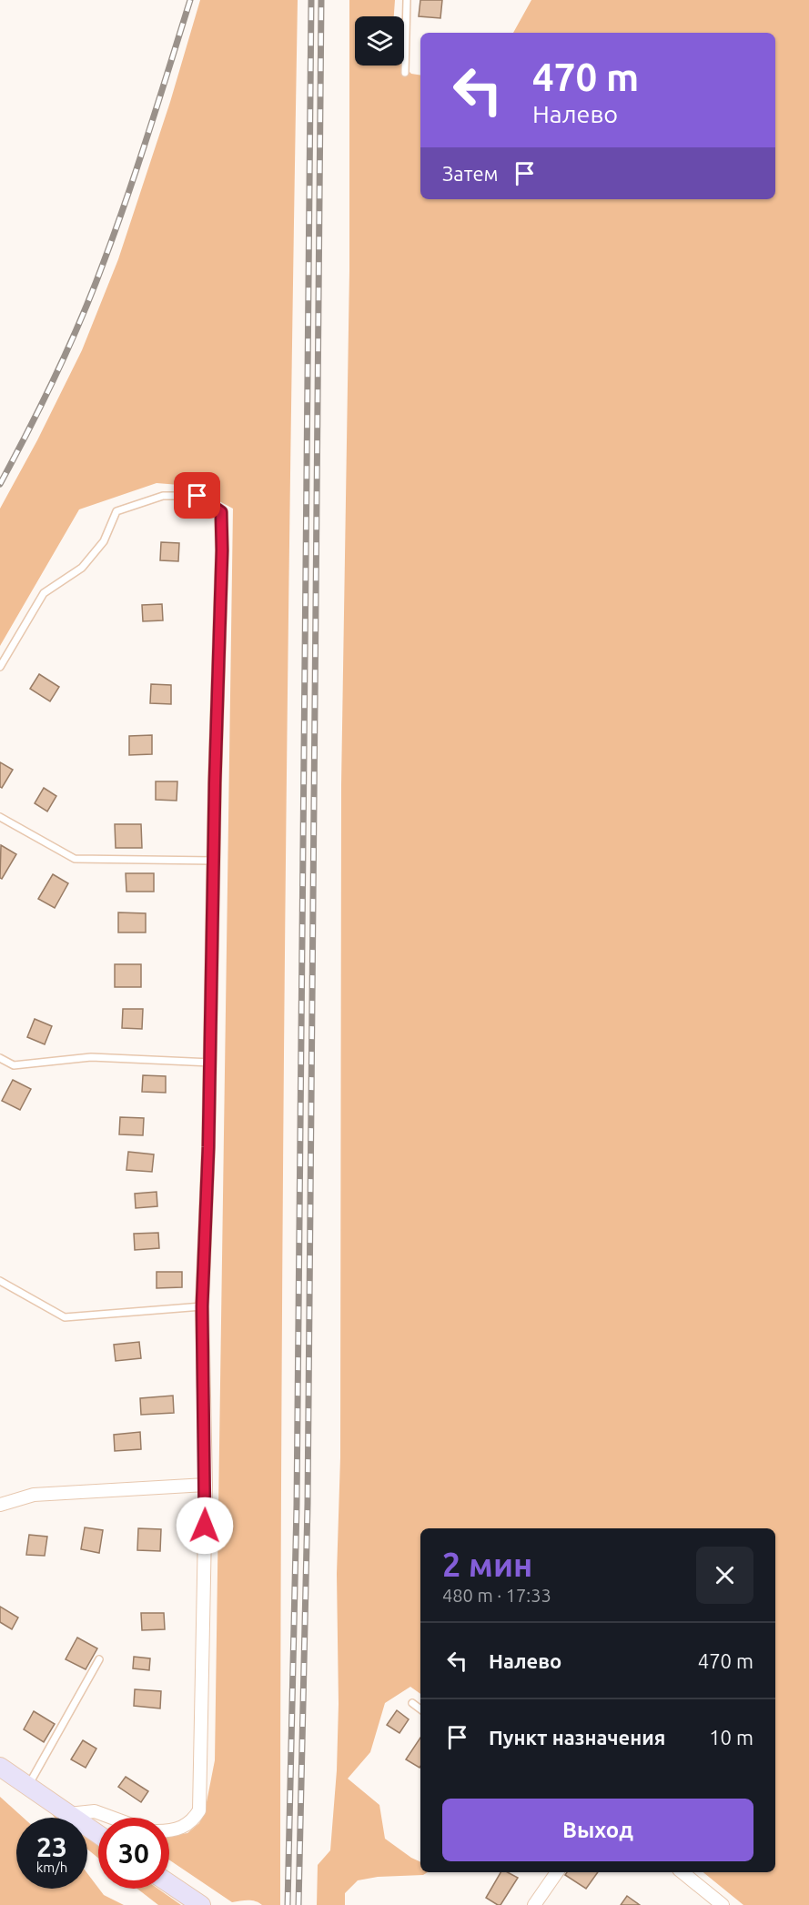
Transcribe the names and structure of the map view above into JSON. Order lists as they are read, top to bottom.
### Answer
{
  "page": {
    "turn": ["470 m", "Налево"],
    "then": "Затем",
    "heading": ["2 мин", "480 m · 17:33"],
    "list": [
      {
        "name": "Налево",
        "value": "470 m"
      },
      {
        "name": "Пункт назначения",
        "value": "10 m"
      }
    ],
    "buttons": "Выход",
    "speed": "23 km/h",
    "limit": "30"
  }
}
